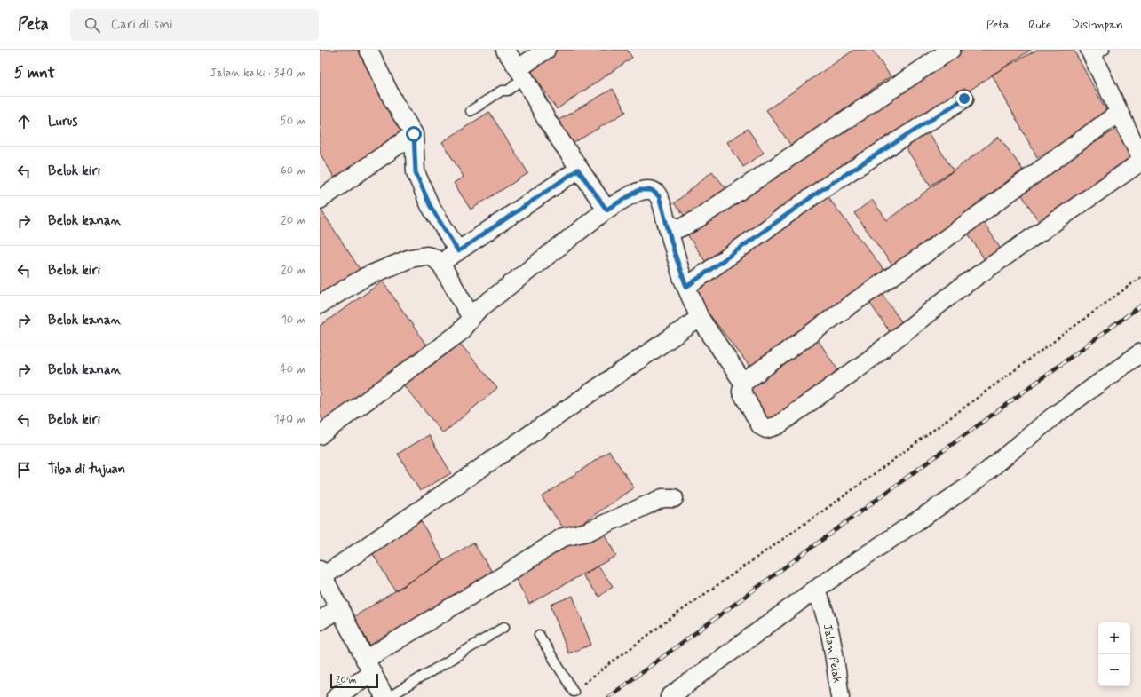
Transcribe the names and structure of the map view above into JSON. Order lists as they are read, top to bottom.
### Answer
{
  "streets": {
    "street": ["Jalan Pelak"]
  },
  "scale_bar": "20 m",
  "page": {
    "header": "Peta",
    "search": "Cari di sini",
    "nav": ["Peta", "Rute", "Disimpan"],
    "heading": ["5 mnt", "Jalan kaki · 340 m"],
    "list": [
      ["Lurus", "50 m"],
      ["Belok kiri", "60 m"],
      ["Belok kanan", "20 m"],
      ["Belok kiri", "20 m"],
      ["Belok kanan", "10 m"],
      ["Belok kanan", "40 m"],
      ["Belok kiri", "140 m"],
      "Tiba di tujuan"
    ],
    "map_buttons": ["+", "−"],
    "scale": "20 m"
  }
}
